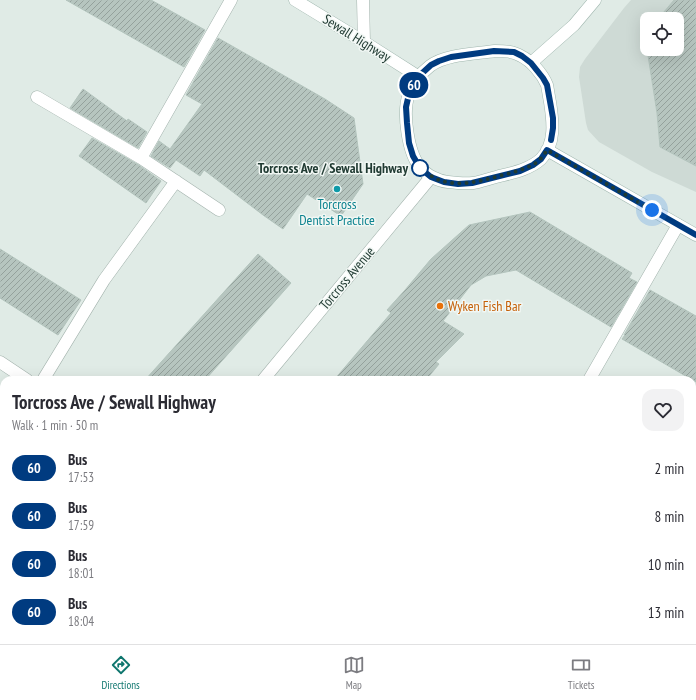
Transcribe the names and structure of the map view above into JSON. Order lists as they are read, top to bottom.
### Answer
{
  "streets": {
    "street": ["Sewall Highway", "Torcross Avenue"]
  },
  "places": ["Torcross Ave / Sewall Highway", "Torcross Dentist Practice", "Wyken Fish Bar"],
  "lines": ["bus line 60"],
  "page": {
    "on_map": "60",
    "heading": ["Torcross Ave / Sewall Highway", "Walk · 1 min · 50 m"],
    "list": [
      {
        "mark": "60",
        "name": "Bus",
        "note": "17:53",
        "value": "2 min"
      },
      {
        "mark": "60",
        "name": "Bus",
        "note": "17:59",
        "value": "8 min"
      },
      {
        "mark": "60",
        "name": "Bus",
        "note": "18:01",
        "value": "10 min"
      },
      {
        "mark": "60",
        "name": "Bus",
        "note": "18:04",
        "value": "13 min"
      }
    ],
    "tabs": ["Directions", "Map", "Tickets"]
  }
}
